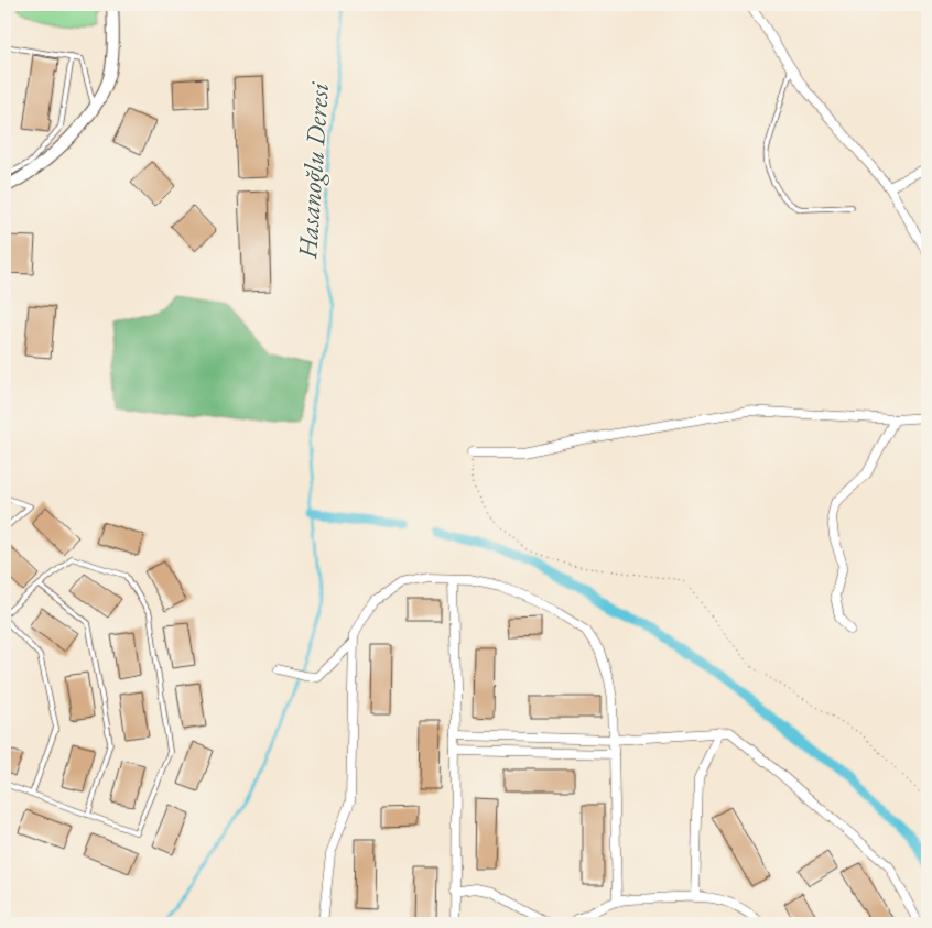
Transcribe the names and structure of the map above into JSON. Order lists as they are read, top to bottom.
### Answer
{
  "water": ["Hasanoğlu Deresi"]
}
